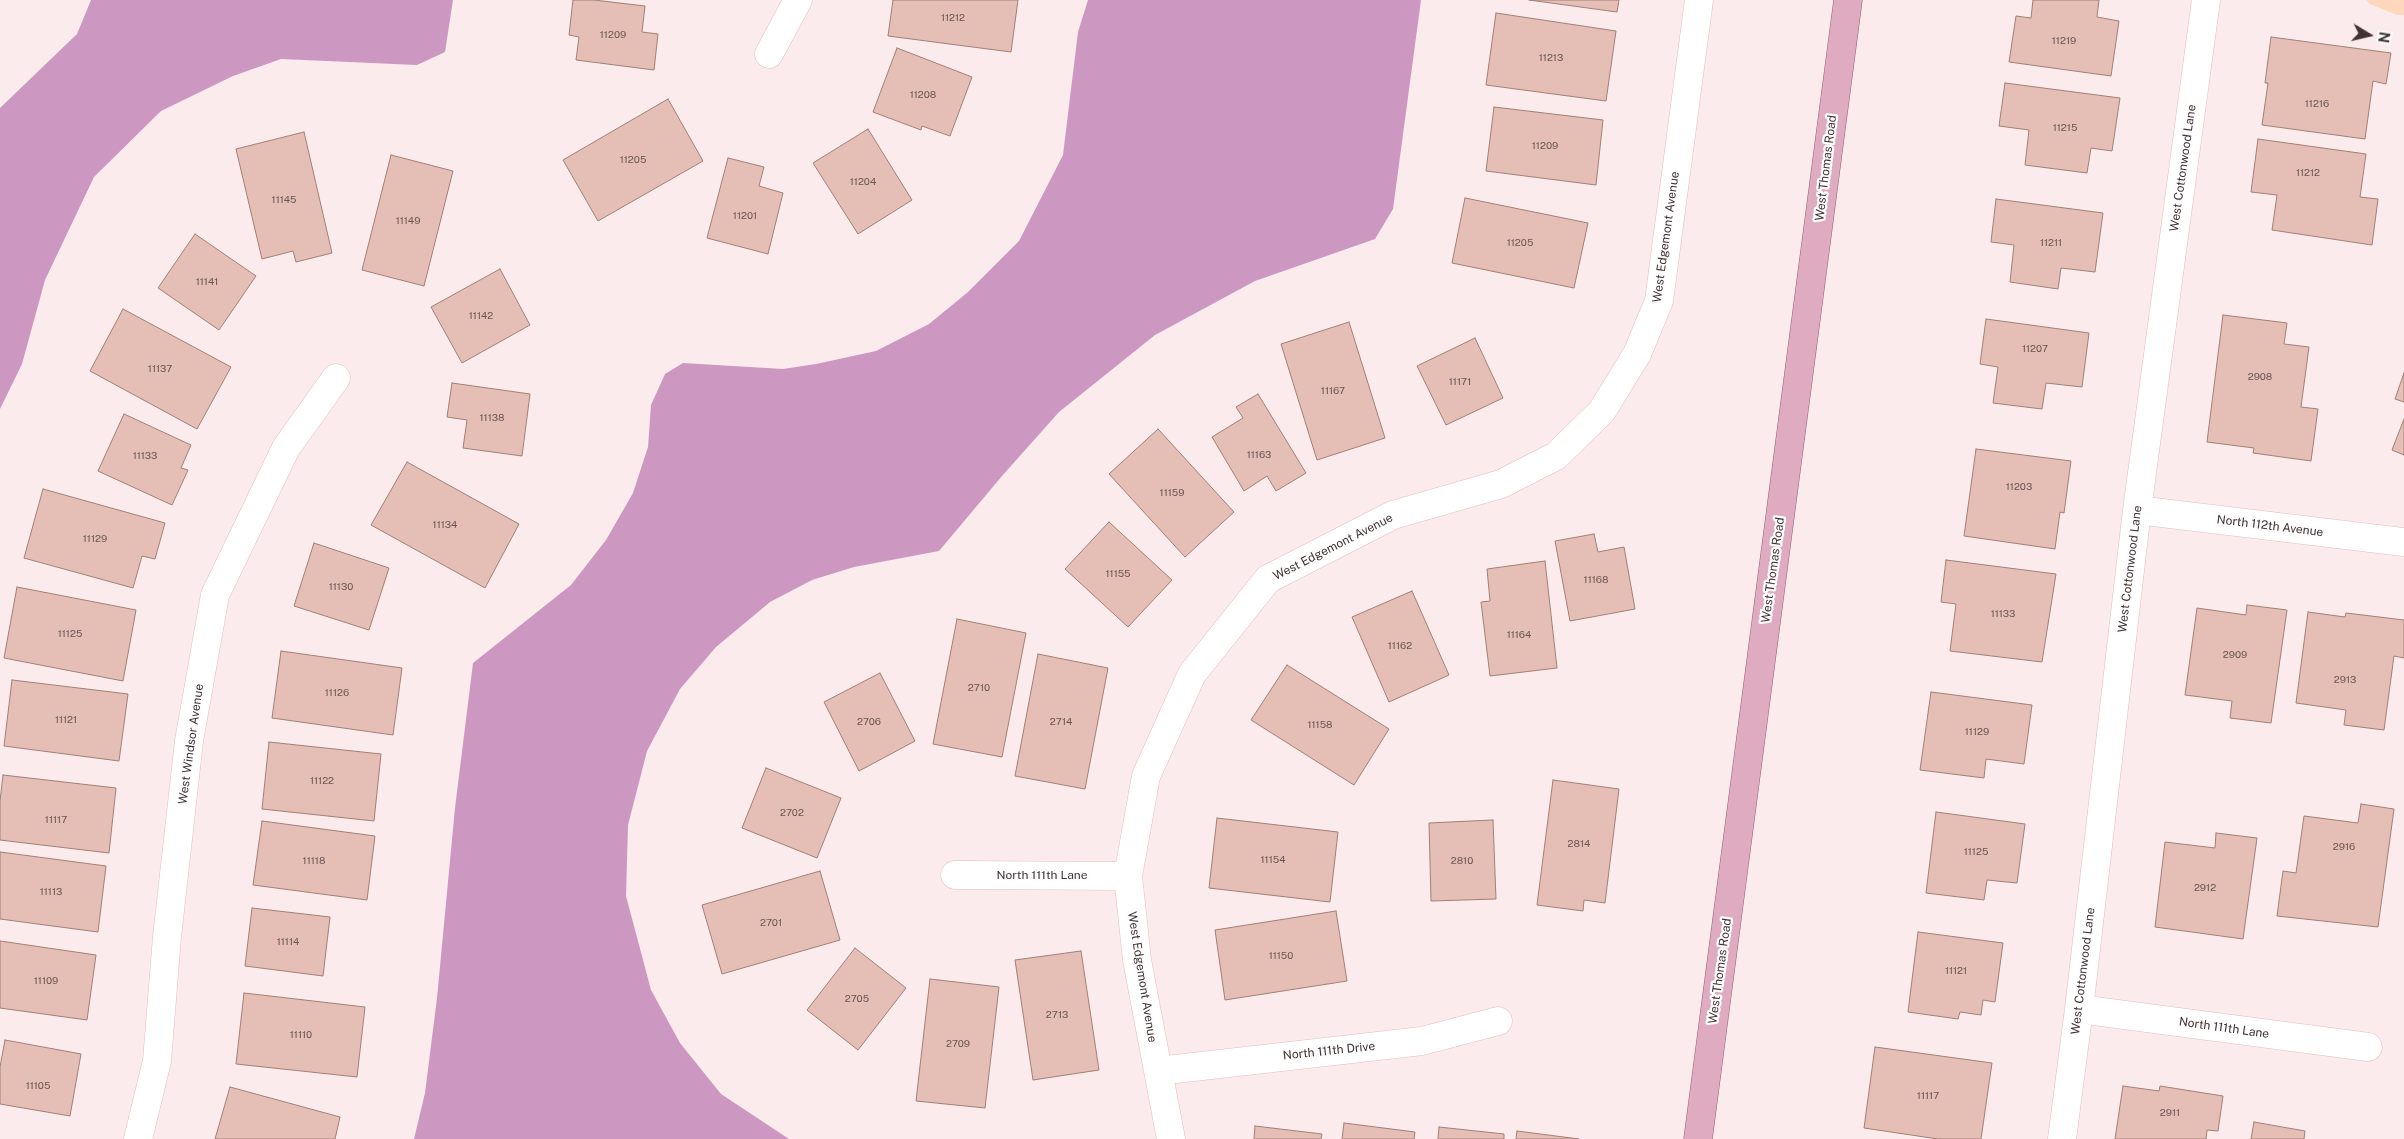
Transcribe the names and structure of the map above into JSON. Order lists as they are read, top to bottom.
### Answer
{
  "streets": {
    "main road": ["West Thomas Road"],
    "street": [
      "West Cottonwood Lane",
      "West Edgemont Avenue",
      "North 112th Avenue",
      "West Windsor Avenue",
      "North 111th Lane",
      "North 111th Drive"
    ]
  },
  "crossings": [
    ["West Cottonwood Lane", "North 112th Avenue"],
    ["West Cottonwood Lane", "North 111th Lane"],
    ["West Edgemont Avenue", "North 111th Lane"],
    ["West Edgemont Avenue", "North 111th Drive"]
  ],
  "house_numbers": [
    "11212",
    "11209",
    "11219",
    "11213",
    "11208",
    "11216",
    "11215",
    "11209",
    "11205",
    "11212",
    "11204",
    "11145",
    "11201",
    "11149",
    "11205",
    "11211",
    "11141",
    "11142",
    "11207",
    "11137",
    "2908",
    "11171",
    "11167",
    "11138",
    "11163",
    "11133",
    "11203",
    "11159",
    "11134",
    "11129",
    "11155",
    "11168",
    "11130",
    "11133",
    "11125",
    "11164",
    "11162",
    "2909",
    "2913",
    "2710",
    "11126",
    "11121",
    "2706",
    "2714",
    "11158",
    "11129",
    "11122",
    "2702",
    "11117",
    "2814",
    "2916",
    "11125",
    "11154",
    "11118",
    "2810",
    "2912",
    "11113",
    "2701",
    "11114",
    "11150",
    "11121",
    "11109",
    "2705",
    "2713",
    "11110",
    "2709",
    "11105",
    "11117",
    "2911"
  ],
  "north": "right"
}
